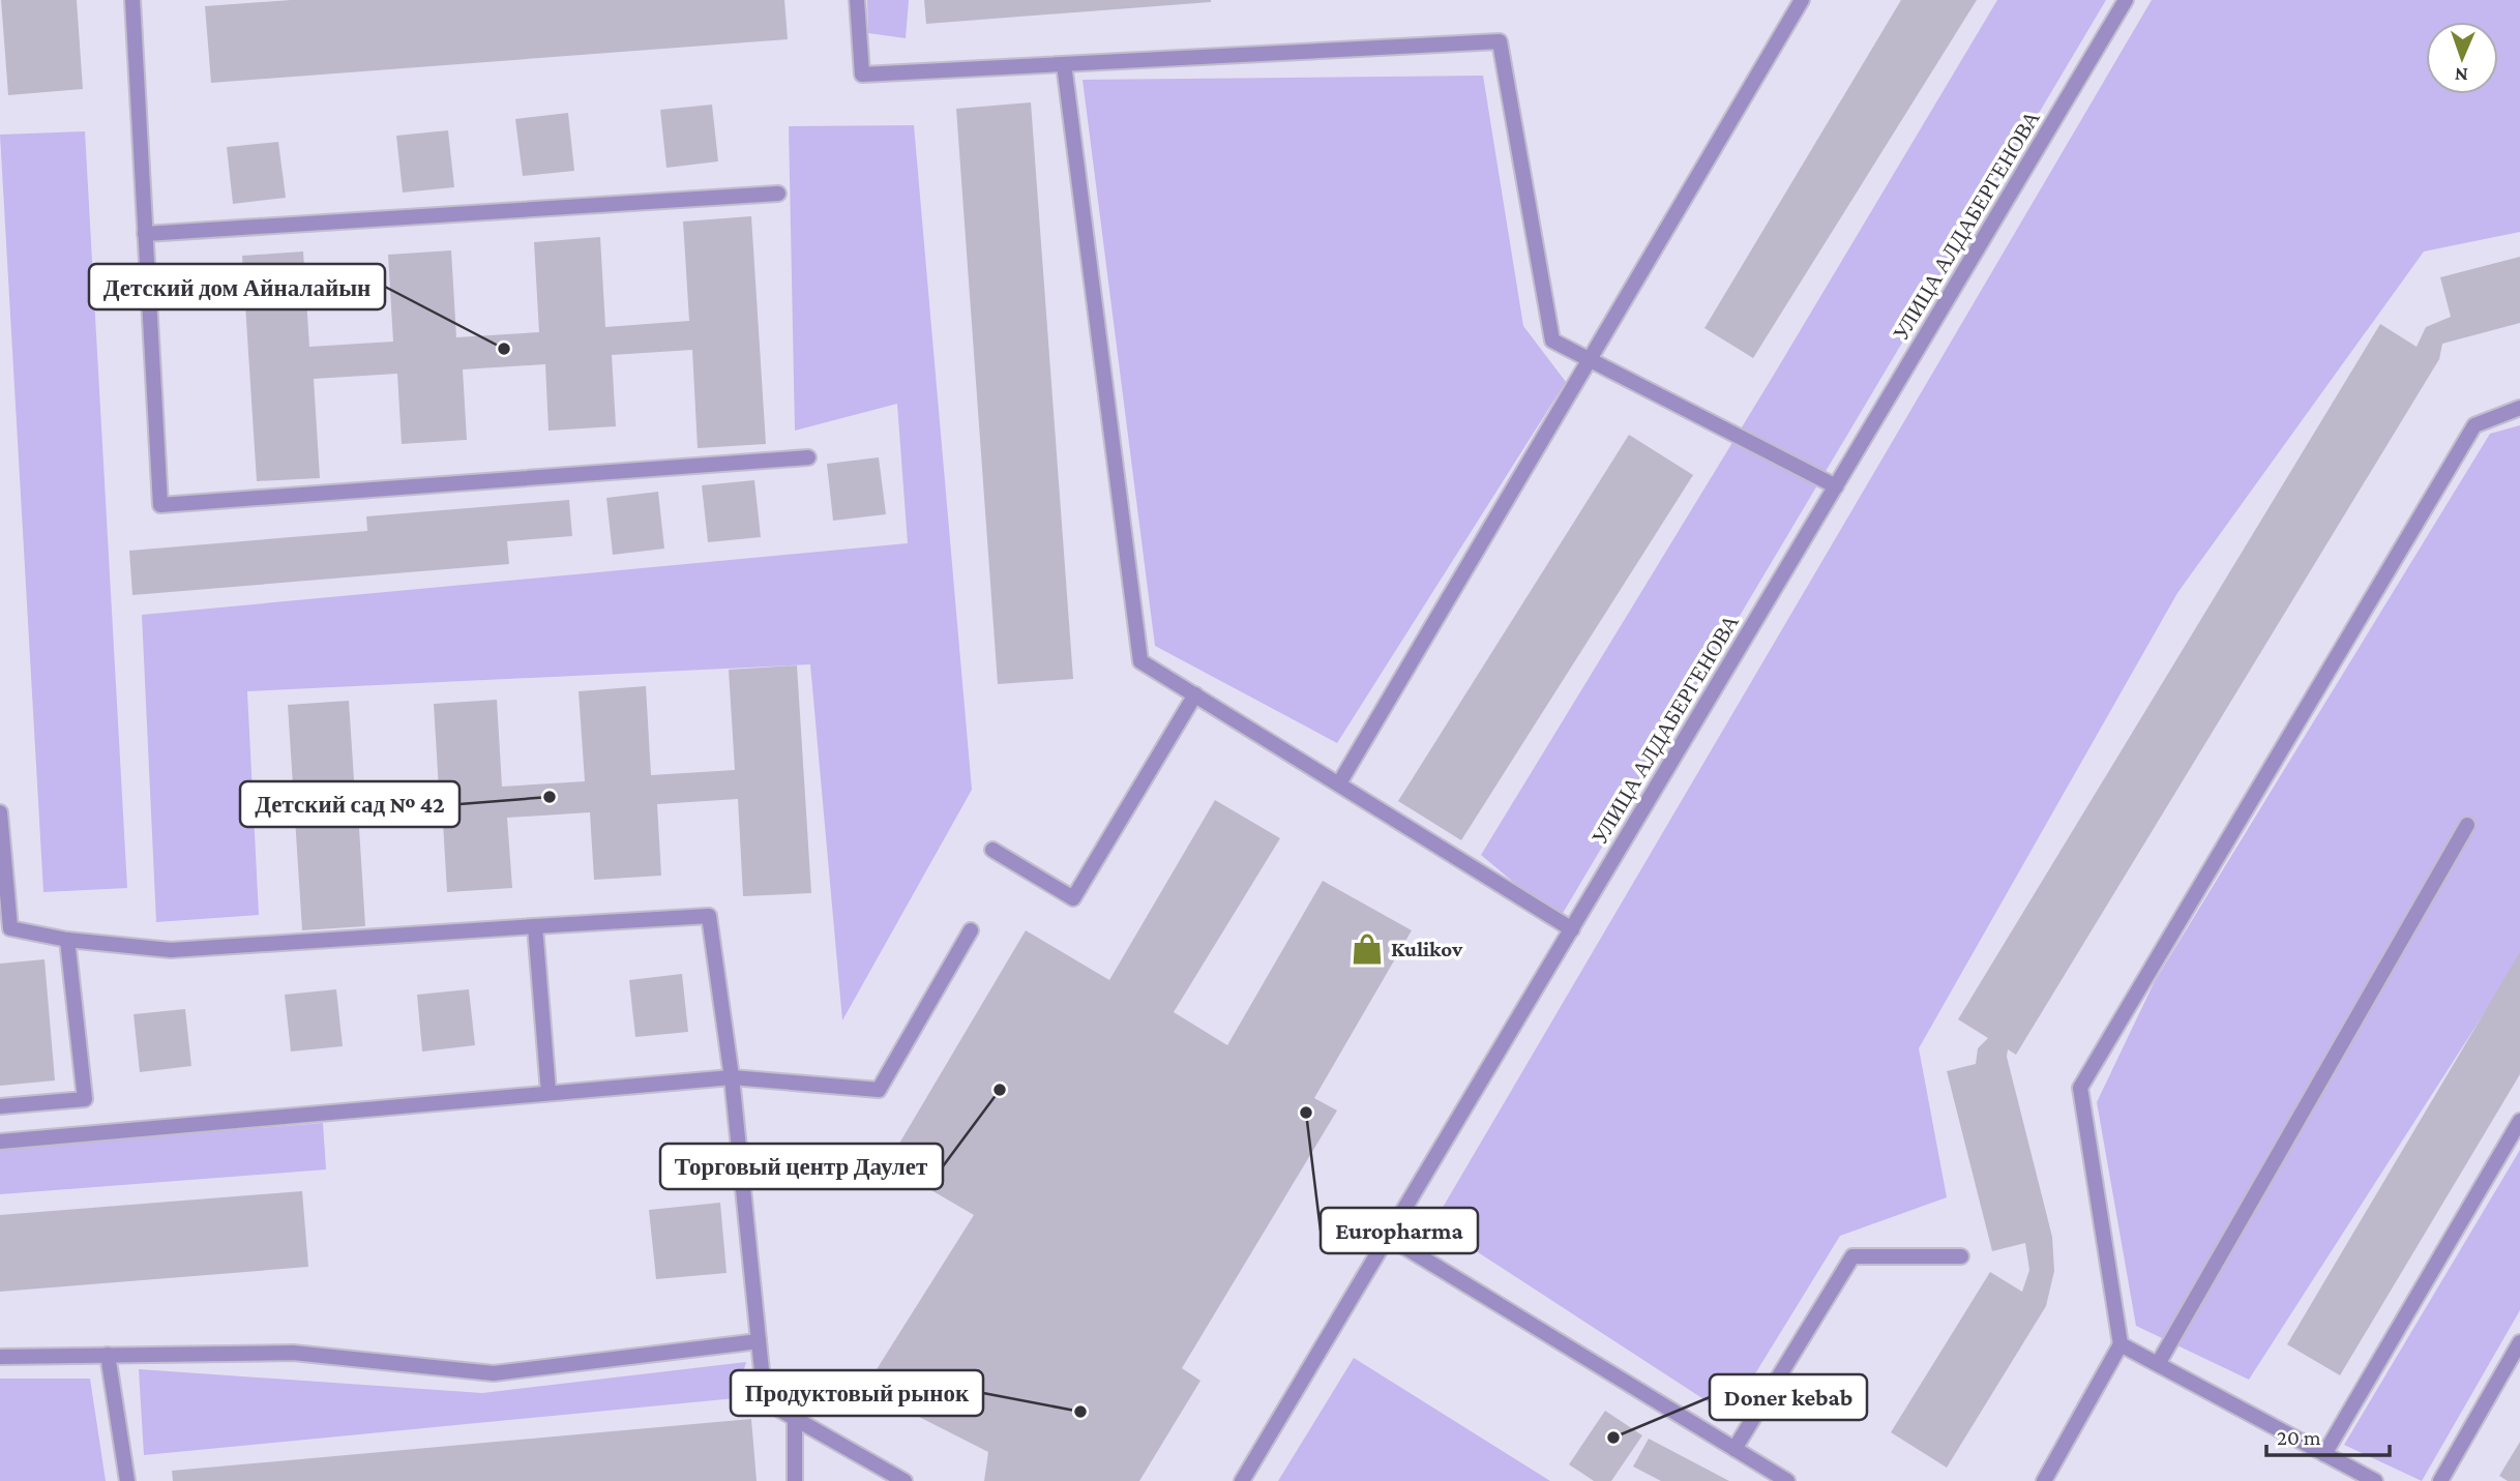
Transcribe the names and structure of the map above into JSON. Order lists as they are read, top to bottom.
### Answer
{
  "streets": {
    "street": ["УЛИЦА АЛДАБЕРГЕНОВА"]
  },
  "places": {
    "other": [
      "Детский дом Айналайын",
      "Детский сад № 42",
      "Торговый центр Даулет",
      "Europharma",
      "Продуктовый рынок",
      "Doner kebab"
    ],
    "shop": ["Kulikov"]
  },
  "scale_bar": "20 m",
  "north": "bottom"
}
